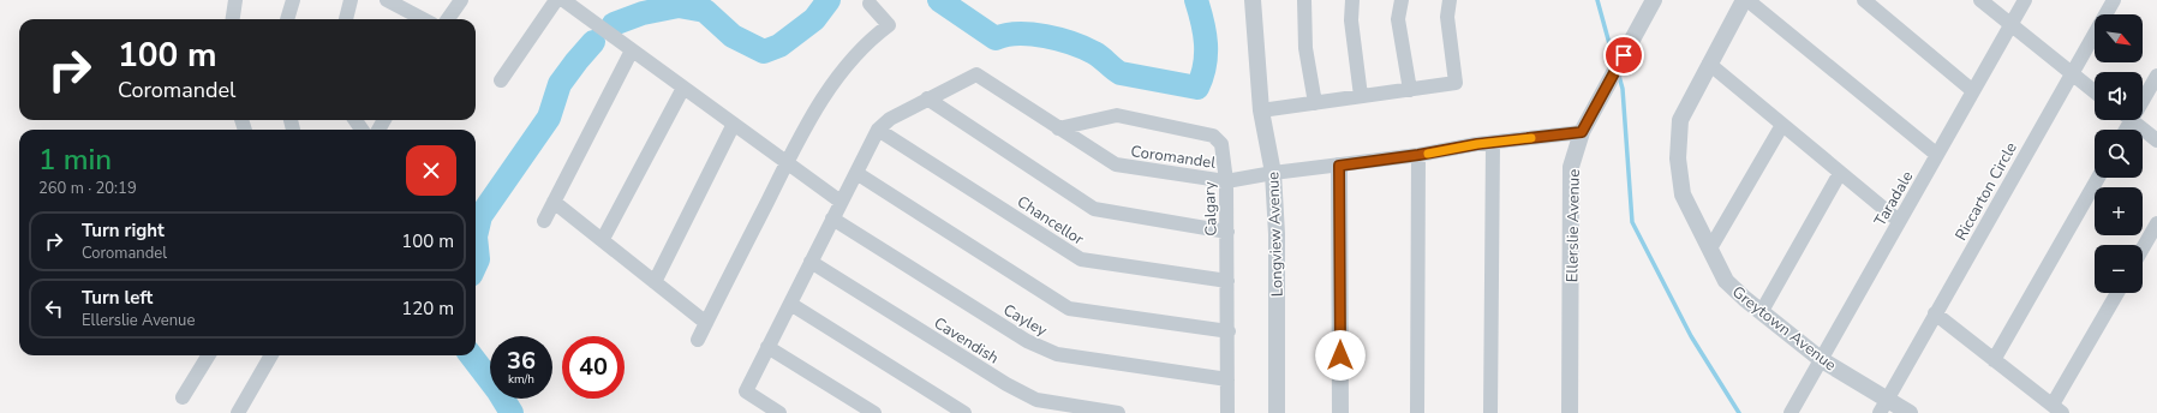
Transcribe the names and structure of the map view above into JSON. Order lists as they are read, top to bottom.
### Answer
{
  "streets": {
    "street": [
      "Coromandel",
      "Riccarton Circle",
      "Taradale",
      "Calgary",
      "Chancellor",
      "Ellerslie Avenue",
      "Longview Avenue",
      "Cayley",
      "Greytown Avenue",
      "Cavendish"
    ]
  },
  "crossings": [
    ["Coromandel", "Calgary"],
    ["Coromandel", "Chancellor"],
    ["Coromandel", "Ellerslie Avenue"],
    ["Coromandel", "Longview Avenue"],
    ["Coromandel", "Cayley"],
    ["Coromandel", "Cavendish"],
    ["Riccarton Circle", "Greytown Avenue"],
    ["Taradale", "Greytown Avenue"],
    ["Calgary", "Chancellor"],
    ["Calgary", "Cayley"]
  ],
  "north": "bottom right",
  "page": {
    "map_buttons": ["+", "−"],
    "turn": ["100 m", "Coromandel"],
    "heading": ["1 min", "260 m · 20:19"],
    "list": [
      {
        "name": "Turn right",
        "note": "Coromandel",
        "value": "100 m"
      },
      {
        "name": "Turn left",
        "note": "Ellerslie Avenue",
        "value": "120 m"
      }
    ],
    "speed": "36 km/h",
    "limit": "40"
  }
}
